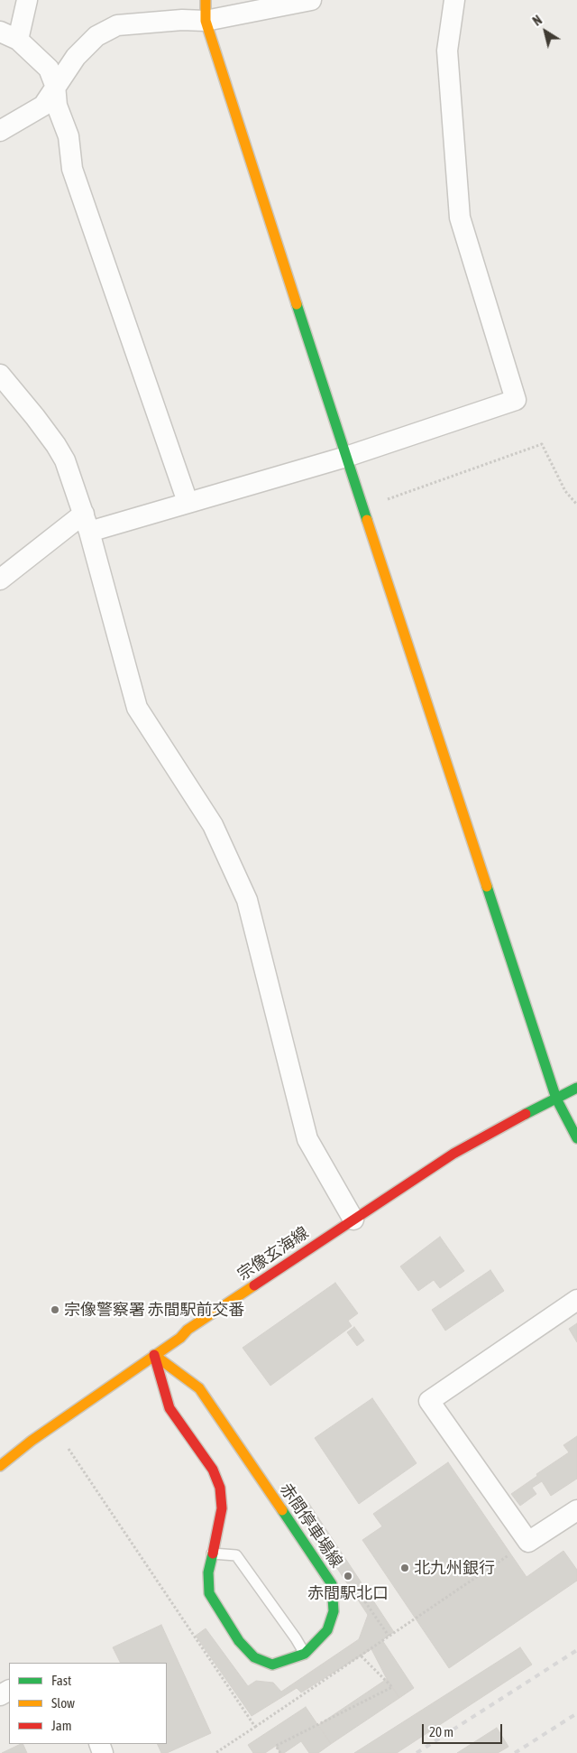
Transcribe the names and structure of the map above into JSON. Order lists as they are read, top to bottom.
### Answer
{
  "streets": {
    "main road": ["宗像玄海線", "赤間停車場線"]
  },
  "crossings": [
    ["宗像玄海線", "赤間停車場線"]
  ],
  "places": ["宗像警察署 赤間駅前交番", "北九州銀行", "赤間駅北口"],
  "legend": ["Fast", "Slow", "Jam"],
  "scale_bar": "20 m",
  "north": "top left"
}
